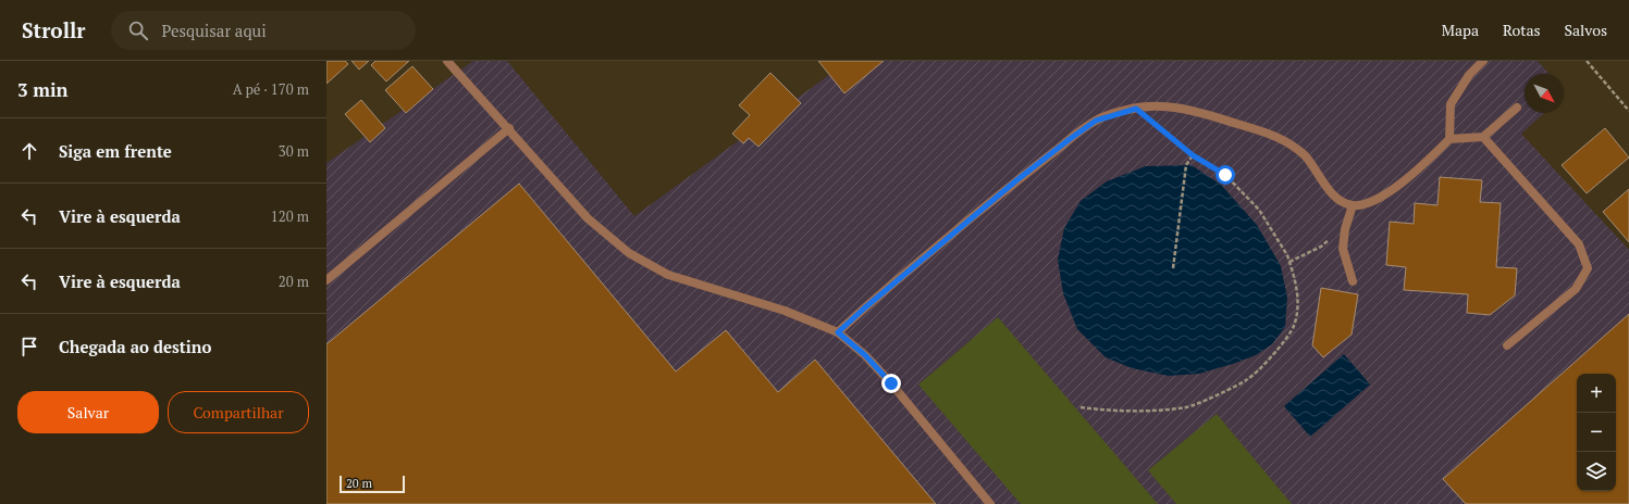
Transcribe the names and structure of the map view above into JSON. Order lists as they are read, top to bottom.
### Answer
{
  "scale_bar": "20 m",
  "north": "bottom right",
  "page": {
    "header": "Strollr",
    "search": "Pesquisar aqui",
    "nav": ["Mapa", "Rotas", "Salvos"],
    "heading": ["3 min", "A pé · 170 m"],
    "list": [
      ["Siga em frente", "30 m"],
      ["Vire à esquerda", "120 m"],
      ["Vire à esquerda", "20 m"],
      "Chegada ao destino"
    ],
    "map_buttons": ["+", "−"],
    "buttons": ["Salvar", "Compartilhar"],
    "scale": "20 m"
  }
}
